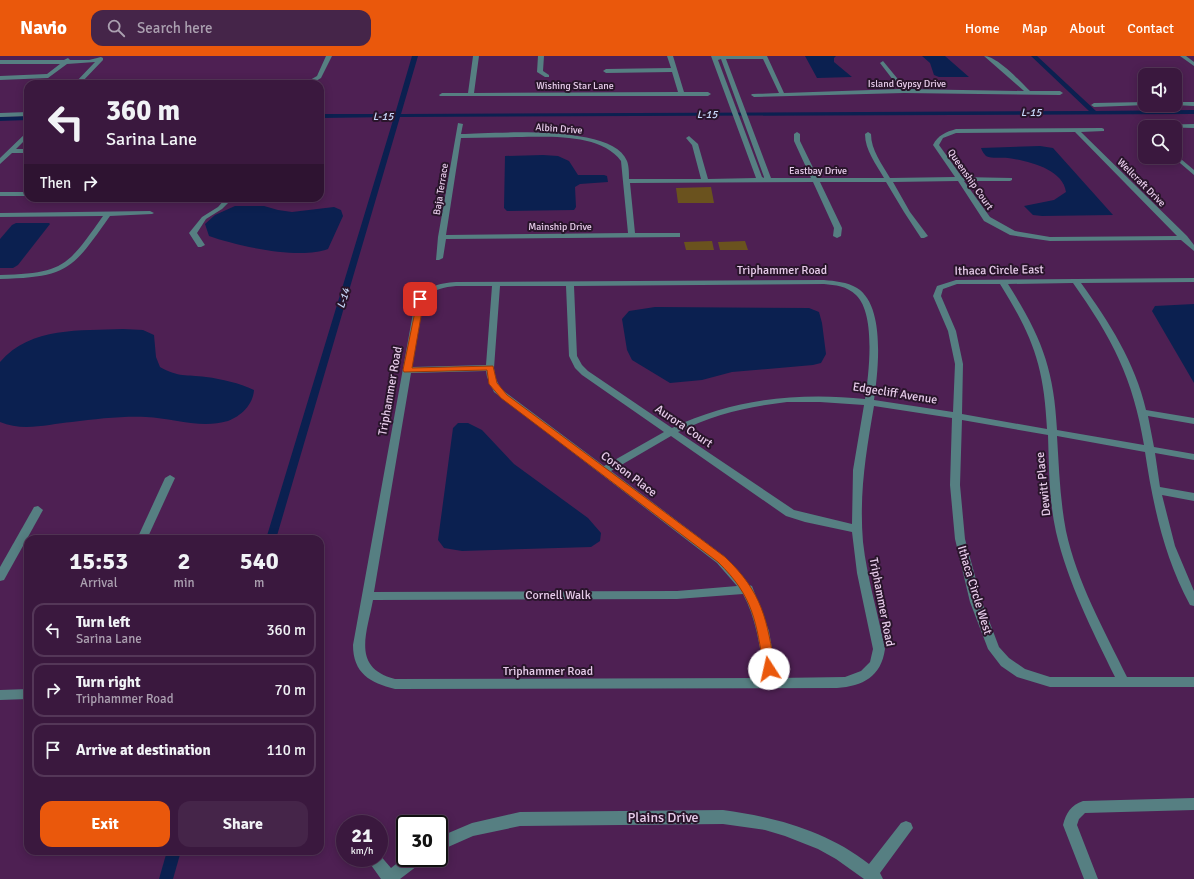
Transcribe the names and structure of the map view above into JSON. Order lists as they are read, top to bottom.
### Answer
{
  "streets": {
    "street": [
      "Island Gypsy Drive",
      "Wishing Star Lane",
      "Albin Drive",
      "Eastbay Drive",
      "Queenship Court",
      "Wellcraft Drive",
      "Baja Terrace",
      "Mainship Drive",
      "Triphammer Road",
      "Ithaca Circle East",
      "Edgecliff Avenue",
      "Aurora Court",
      "Corson Place",
      "Dewitt Place",
      "Ithaca Circle West",
      "Cornell Walk",
      "Plains Drive"
    ]
  },
  "crossings": [
    ["Albin Drive", "Eastbay Drive"],
    ["Albin Drive", "Baja Terrace"],
    ["Albin Drive", "Mainship Drive"],
    ["Eastbay Drive", "Queenship Court"],
    ["Queenship Court", "Wellcraft Drive"],
    ["Baja Terrace", "Mainship Drive"],
    ["Triphammer Road", "Edgecliff Avenue"],
    ["Triphammer Road", "Aurora Court"],
    ["Triphammer Road", "Corson Place"],
    ["Triphammer Road", "Cornell Walk"],
    ["Ithaca Circle East", "Edgecliff Avenue"],
    ["Ithaca Circle East", "Dewitt Place"],
    ["Ithaca Circle East", "Ithaca Circle West"],
    ["Edgecliff Avenue", "Aurora Court"],
    ["Edgecliff Avenue", "Corson Place"],
    ["Edgecliff Avenue", "Dewitt Place"],
    ["Edgecliff Avenue", "Ithaca Circle West"],
    ["Corson Place", "Cornell Walk"],
    ["Dewitt Place", "Ithaca Circle West"]
  ],
  "water": ["L-15", "L-14"],
  "page": {
    "header": "Navio",
    "search": "Search here",
    "nav": [
      "Home",
      "Map",
      "About",
      "Contact"
    ],
    "turn": ["360 m", "Sarina Lane"],
    "then": "Then",
    "eta": [
      "15:53",
      "Arrival",
      "2",
      "min",
      "540",
      "m"
    ],
    "list": [
      {
        "name": "Turn left",
        "note": "Sarina Lane",
        "value": "360 m"
      },
      {
        "name": "Turn right",
        "note": "Triphammer Road",
        "value": "70 m"
      },
      {
        "name": "Arrive at destination",
        "value": "110 m"
      }
    ],
    "buttons": ["Exit", "Share"],
    "speed": "21 km/h",
    "limit": "30"
  }
}
